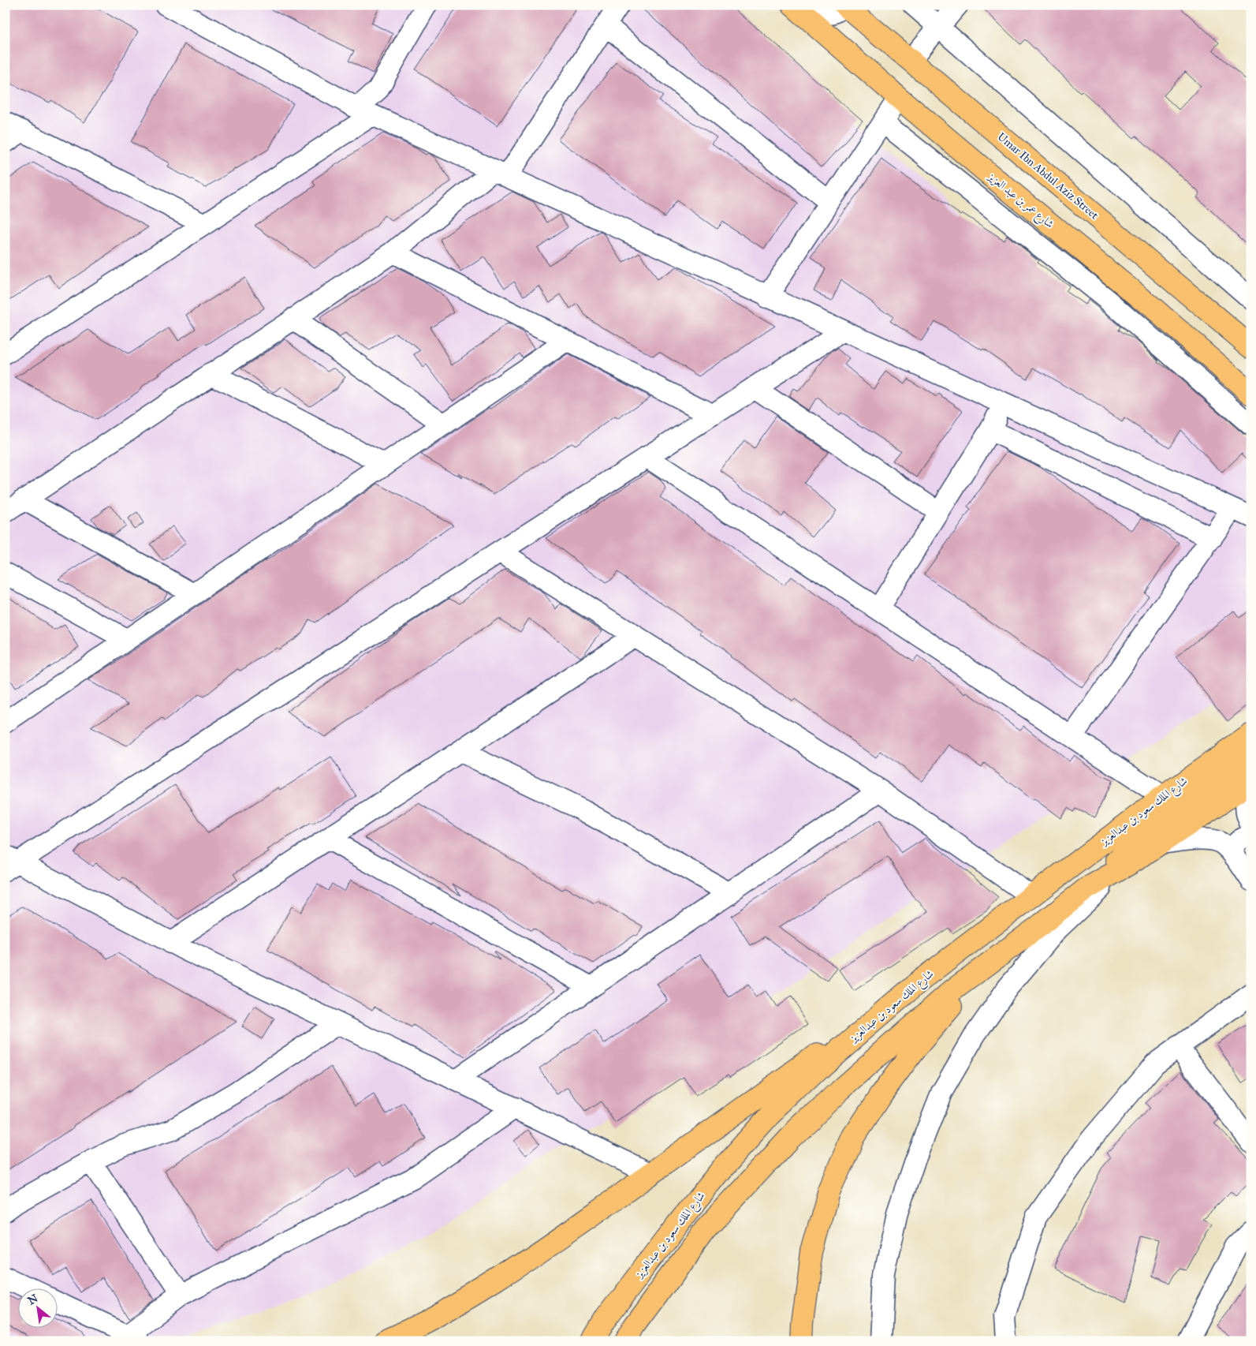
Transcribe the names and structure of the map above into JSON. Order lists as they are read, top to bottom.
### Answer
{
  "streets": {
    "main road": ["Umar Ibn Abdul Aziz Street", "شارع عمر بن عبد العزيز", "شارع الملك سعود بن عبدالعزيز"]
  },
  "north": "top left"
}
